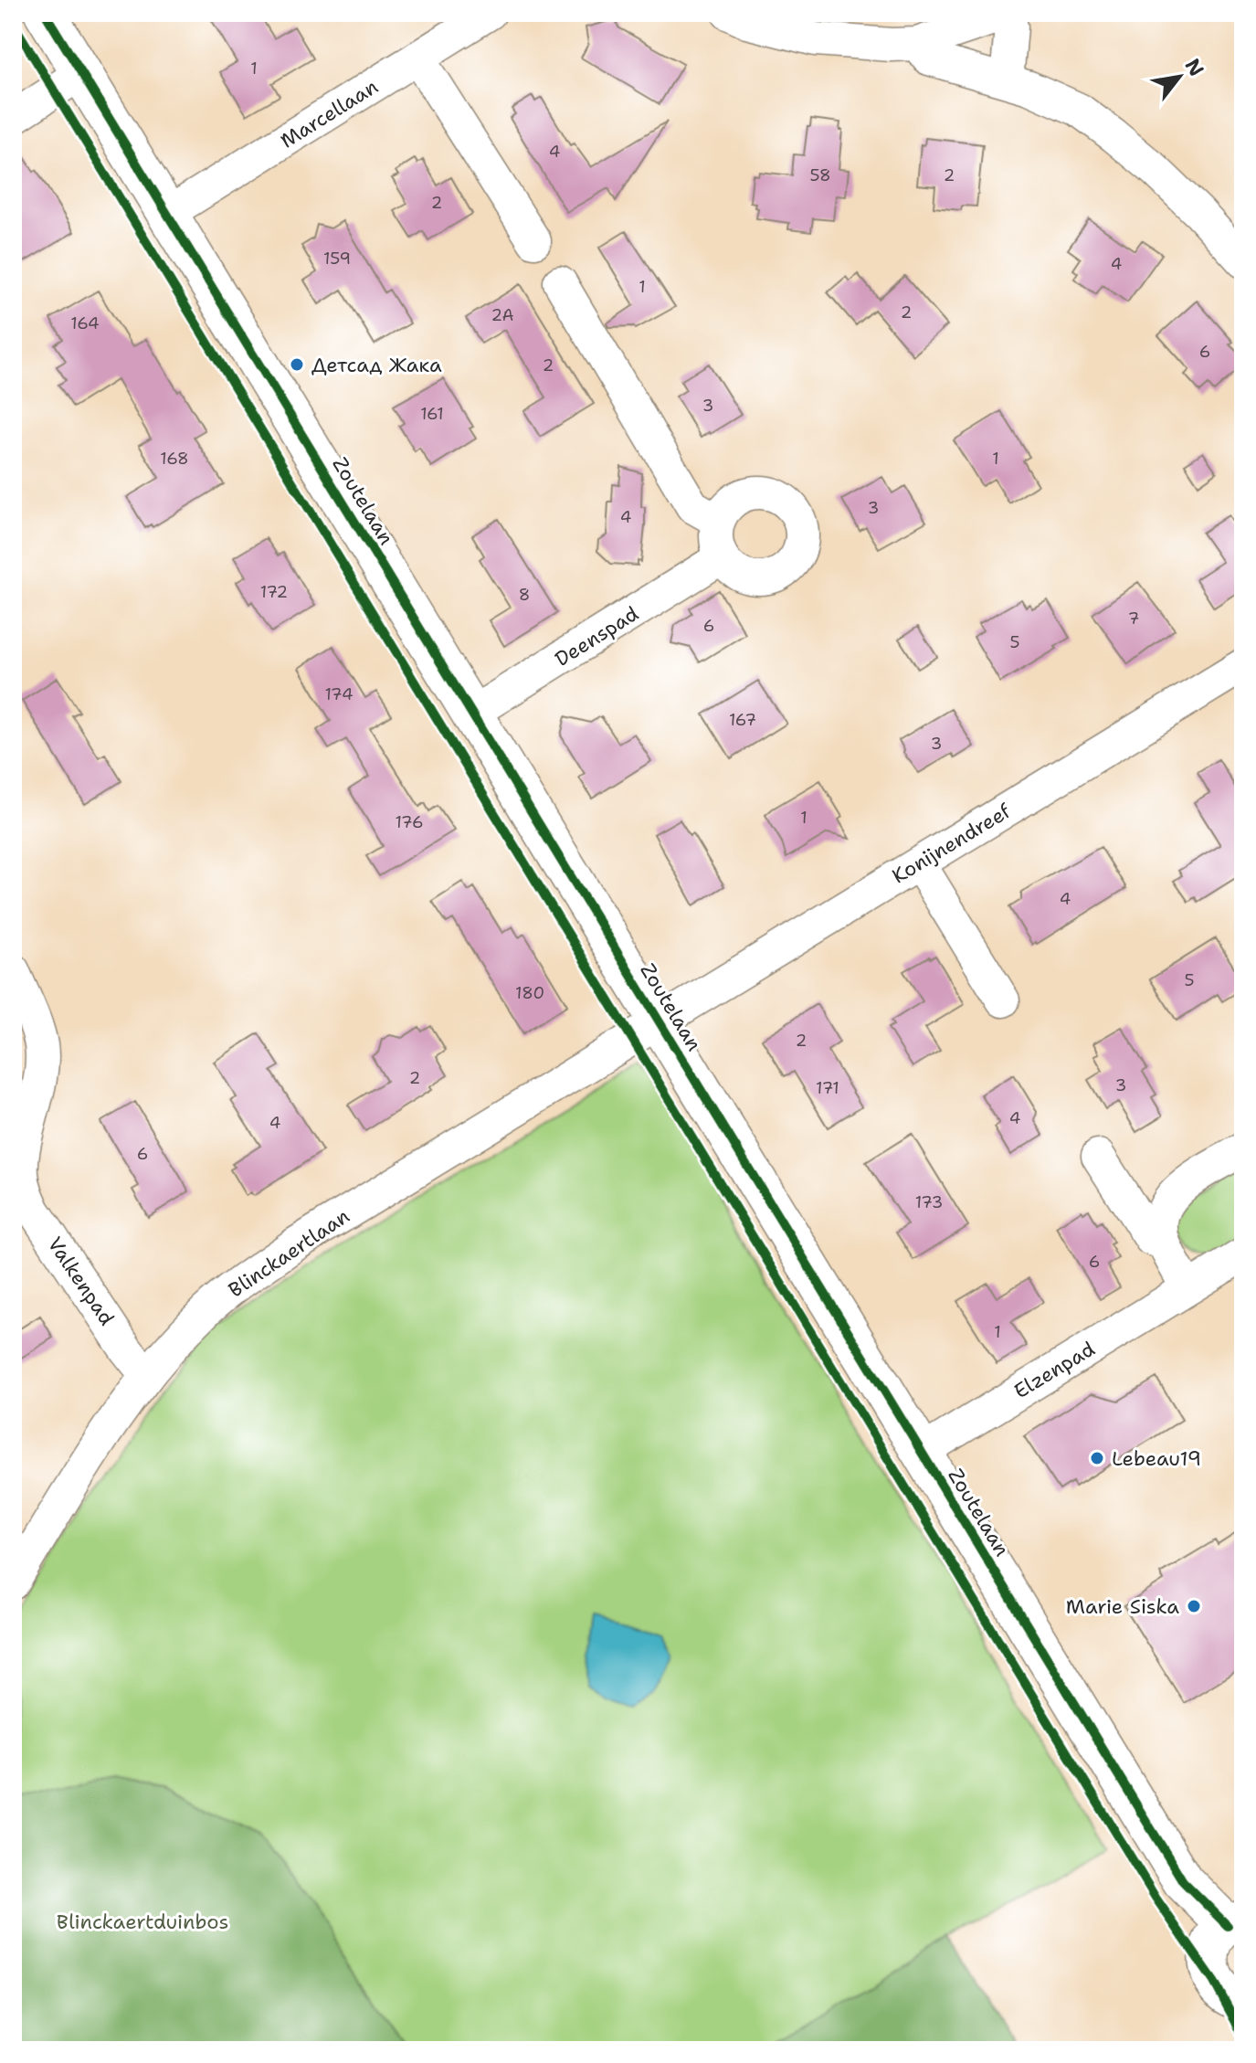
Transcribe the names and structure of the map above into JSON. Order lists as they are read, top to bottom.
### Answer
{
  "streets": {
    "street": [
      "Marcellaan",
      "Zoutelaan",
      "Deenspad",
      "Konijnendreef",
      "Blinckaertlaan",
      "Valkenpad",
      "Elzenpad"
    ]
  },
  "crossings": [
    ["Marcellaan", "Zoutelaan"],
    ["Zoutelaan", "Deenspad"],
    ["Zoutelaan", "Konijnendreef"],
    ["Zoutelaan", "Blinckaertlaan"],
    ["Zoutelaan", "Elzenpad"],
    ["Konijnendreef", "Blinckaertlaan"],
    ["Blinckaertlaan", "Valkenpad"]
  ],
  "parks": ["Blinckaertduinbos"],
  "places": ["Детсад Жака", "Lebeau19", "Marie Siska"],
  "house_numbers": [
    "1",
    "4",
    "58",
    "2",
    "2",
    "159",
    "4",
    "1",
    "2",
    "2A",
    "164",
    "6",
    "2",
    "3",
    "161",
    "168",
    "1",
    "3",
    "4",
    "172",
    "8",
    "7",
    "6",
    "5",
    "174",
    "167",
    "3",
    "1",
    "176",
    "4",
    "5",
    "180",
    "2",
    "2",
    "3",
    "171",
    "4",
    "4",
    "6",
    "173",
    "6",
    "1"
  ],
  "north": "top right"
}
